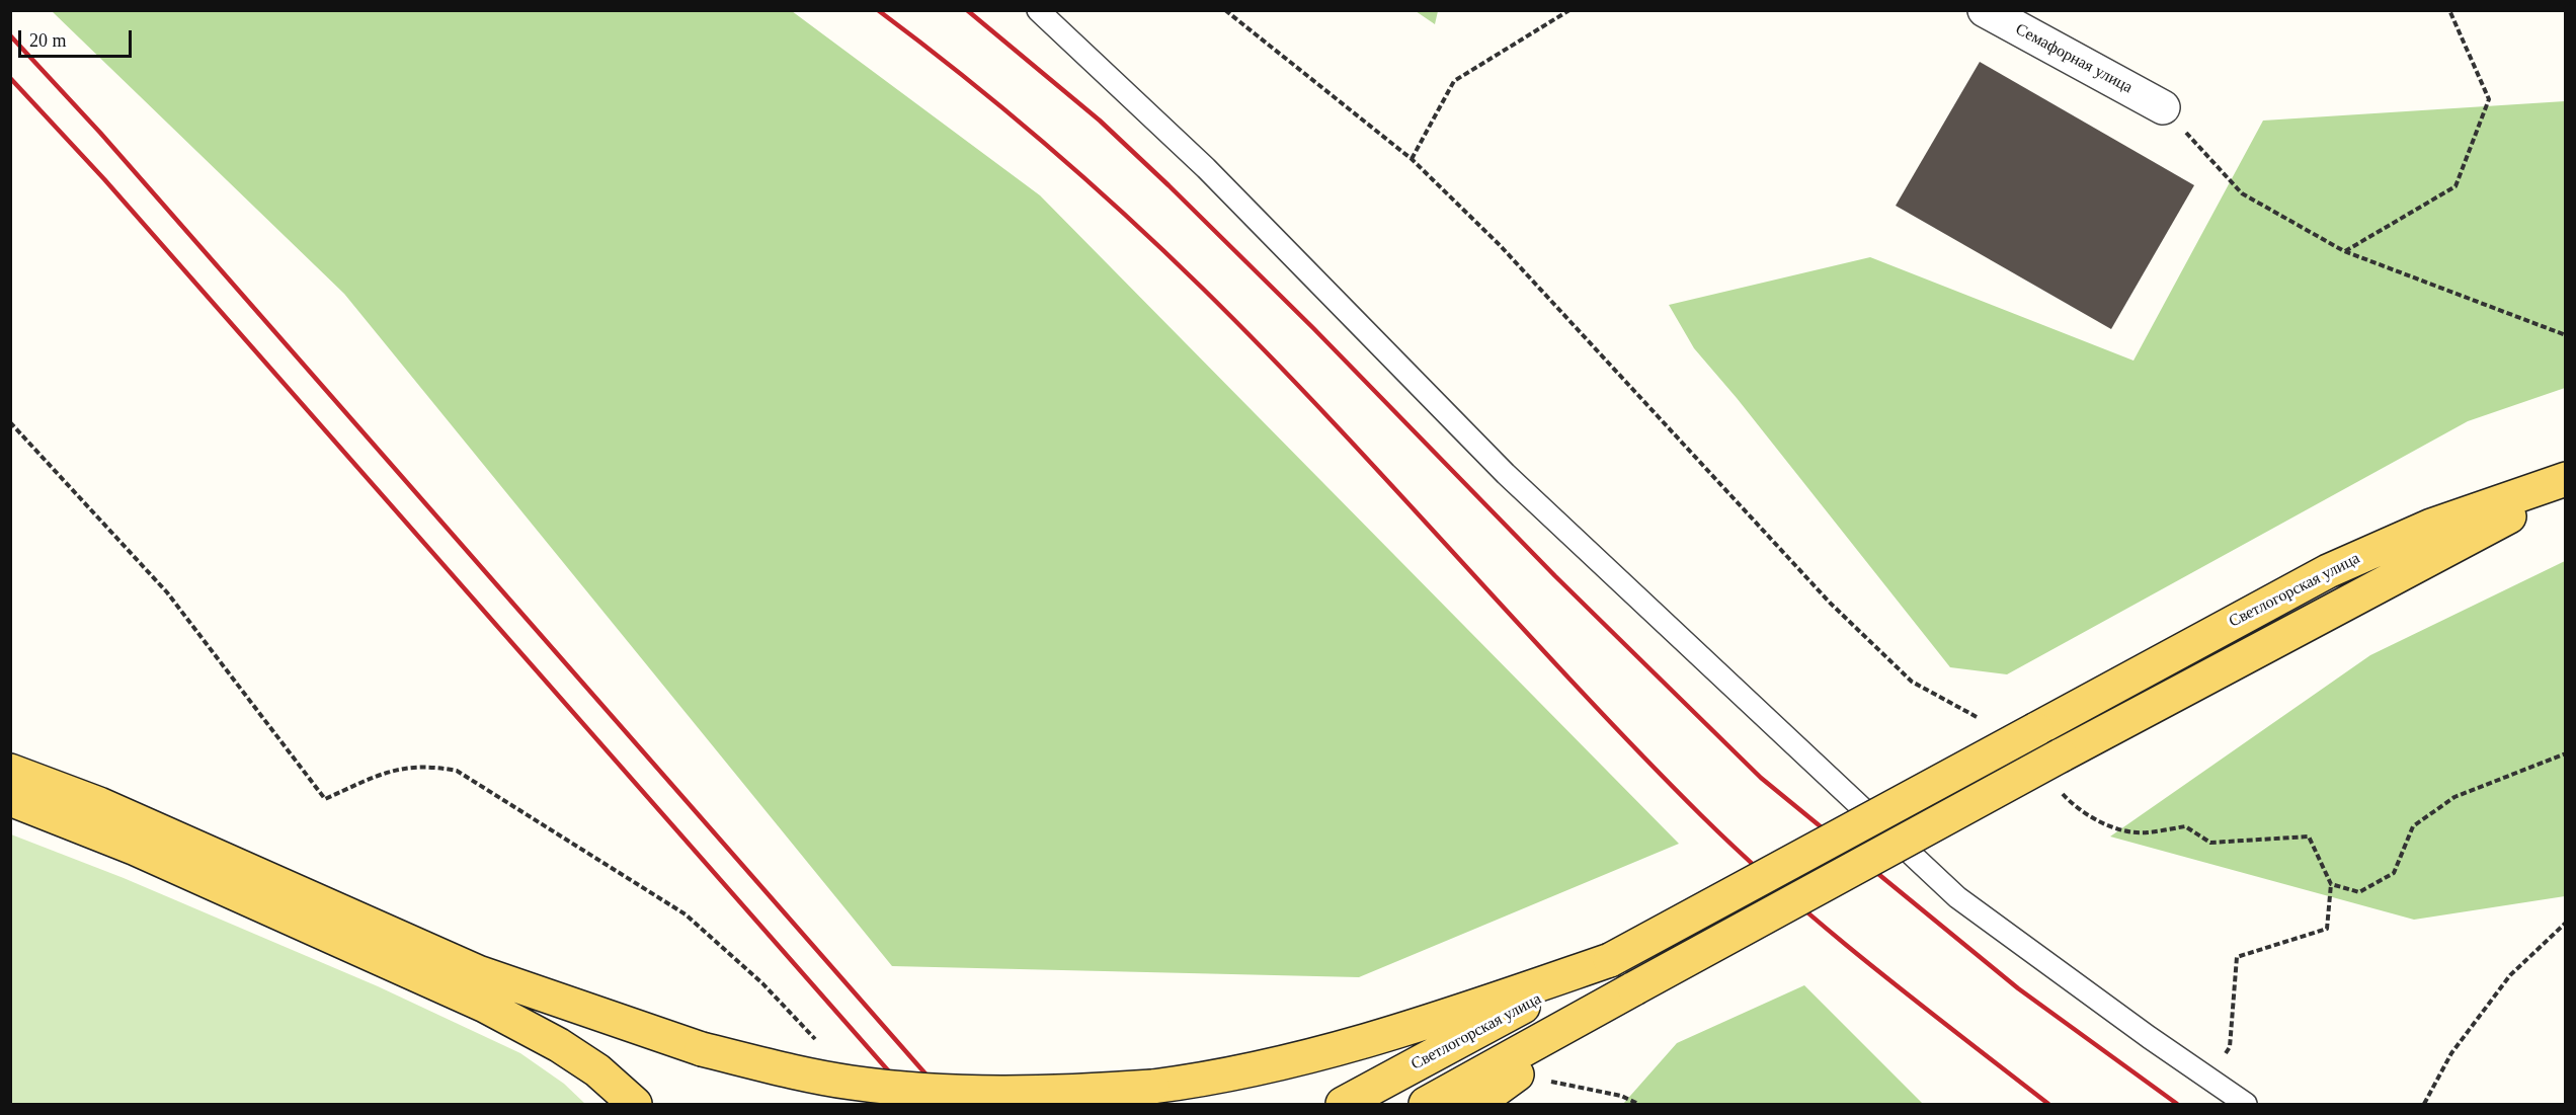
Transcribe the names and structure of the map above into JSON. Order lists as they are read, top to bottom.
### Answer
{
  "streets": {
    "main road": ["Светлогорская улица"],
    "street": ["Семафорная улица"]
  },
  "scale_bar": "20 m"
}
